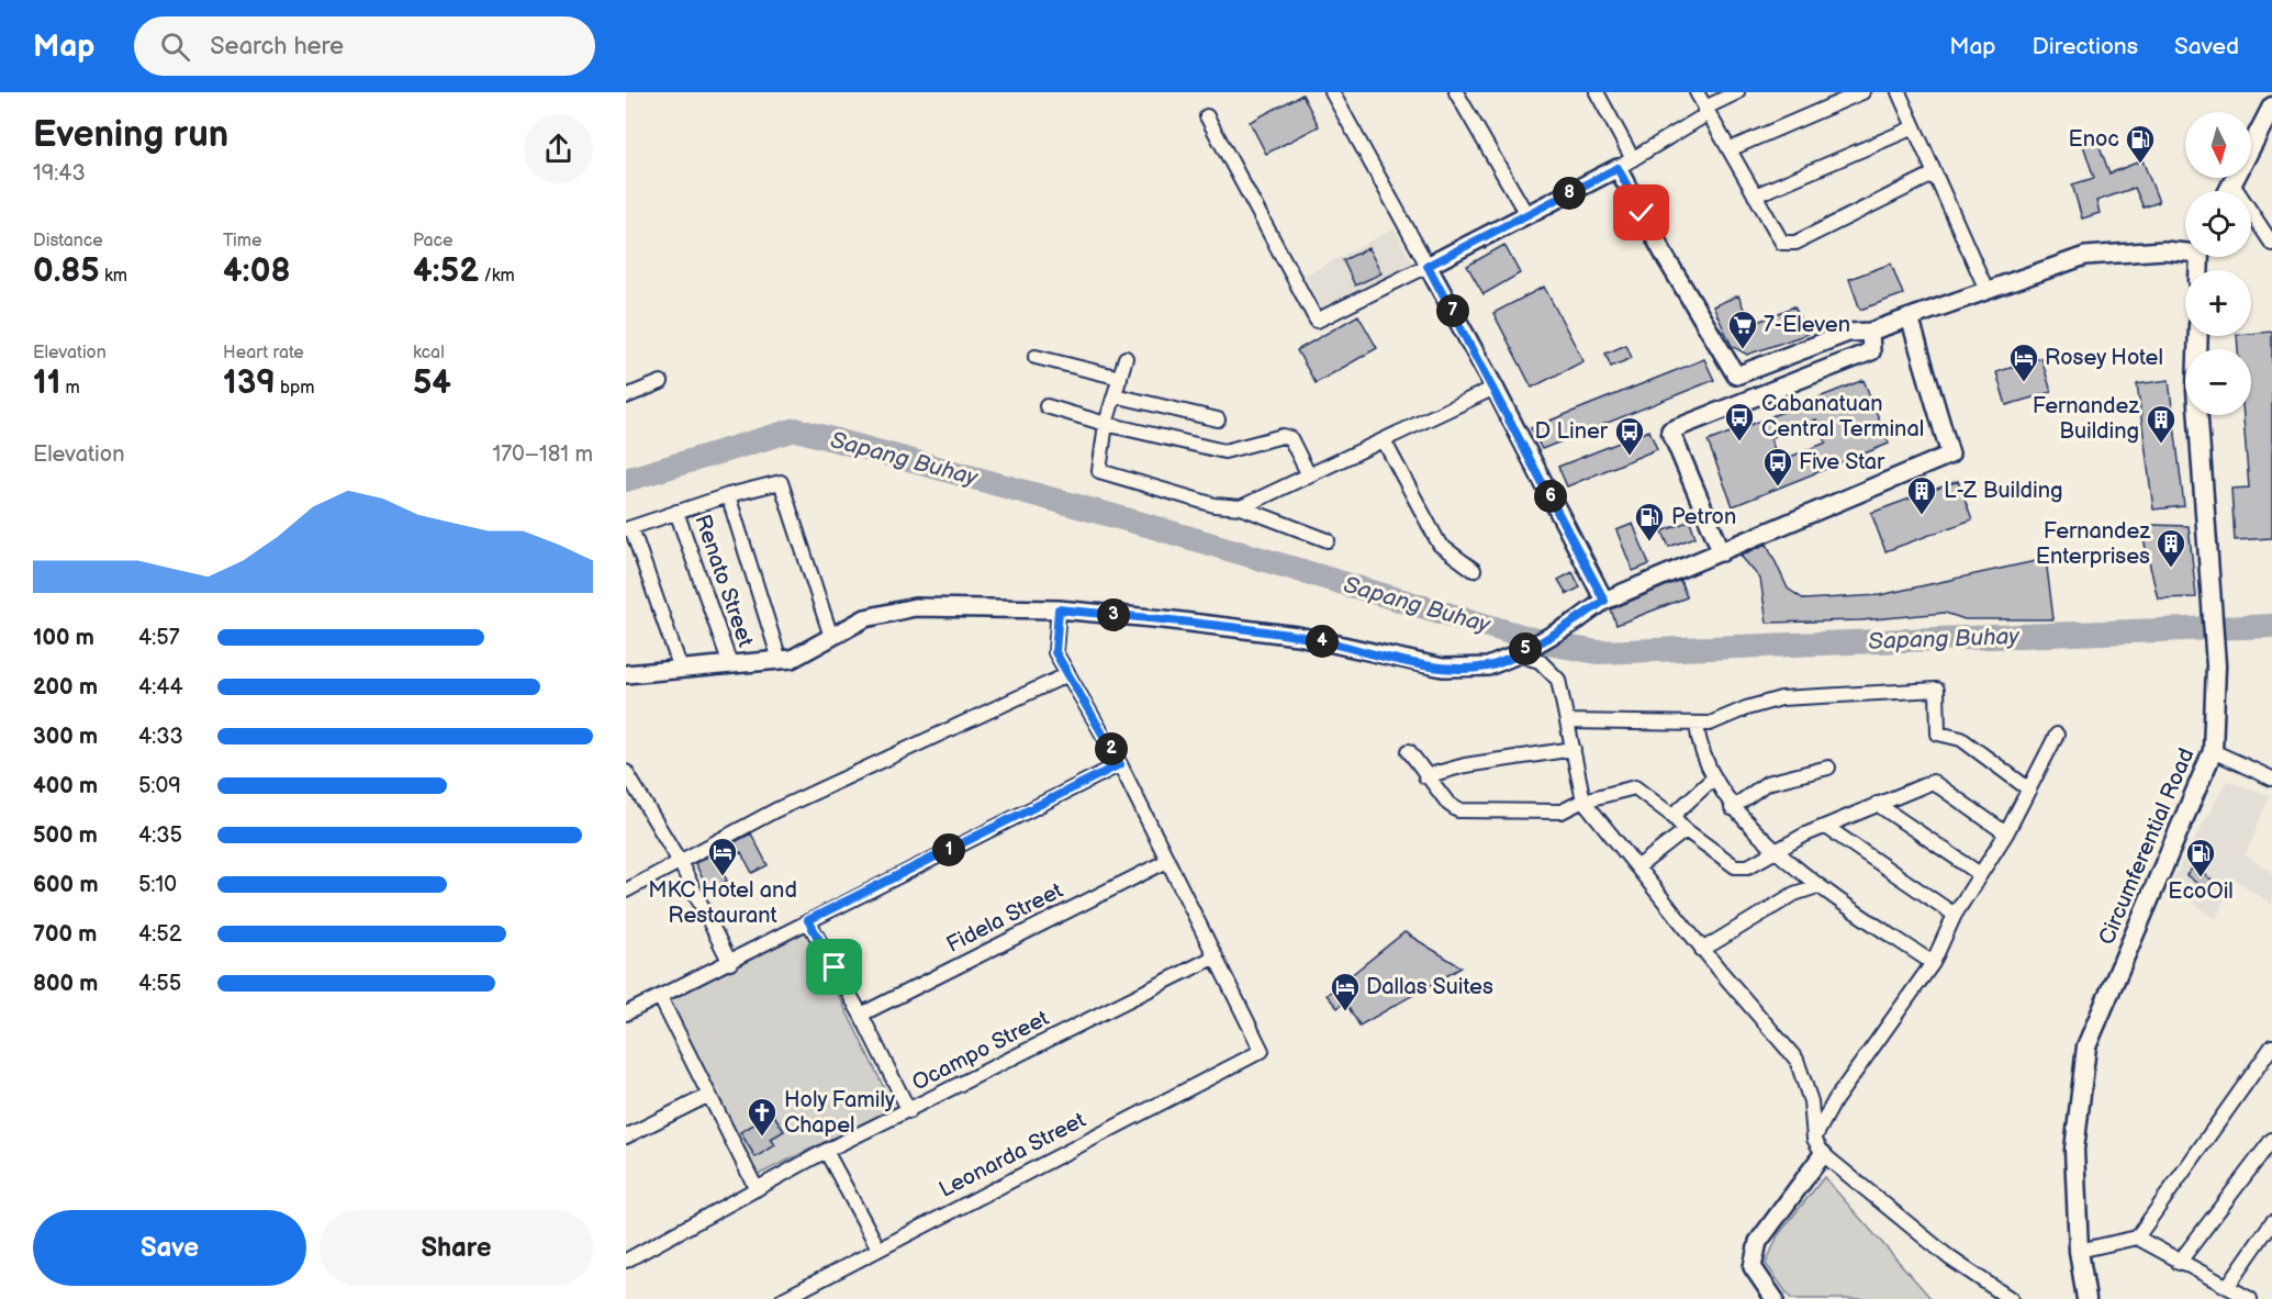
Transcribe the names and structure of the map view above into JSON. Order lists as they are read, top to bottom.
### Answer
{
  "streets": {
    "main road": ["Circumferential Road"],
    "street": [
      "Renato Street",
      "Fidela Street",
      "Ocampo Street",
      "Leonarda Street"
    ]
  },
  "crossings": [
    ["Ocampo Street", "Leonarda Street"]
  ],
  "water": ["Sapang Buhay"],
  "places": {
    "fuel station": ["Enoc", "Petron", "EcoOil"],
    "supermarket": ["7-Eleven"],
    "hotel": ["Rosey Hotel", "MKC Hotel and Restaurant", "Dallas Suites"],
    "bus stop": ["Cabanatuan Central Terminal", "D Liner", "Five Star"],
    "building": ["Fernandez Building", "L-Z Building", "Fernandez Enterprises"],
    "church": ["Holy Family Chapel"]
  },
  "north": "bottom",
  "page": {
    "header": "Map",
    "search": "Search here",
    "nav": ["Map", "Directions", "Saved"],
    "heading": ["Evening run", "19:43"],
    "map_buttons": ["+", "−"],
    "pins": [
      "8",
      "7",
      "6",
      "3",
      "4",
      "5",
      "2",
      "1"
    ],
    "stats": [
      ["Distance", "0.85 km"],
      ["Time", "4:08"],
      ["Pace", "4:52 /km"],
      ["Elevation", "11 m"],
      ["Heart rate", "139 bpm"],
      ["kcal", "54"]
    ],
    "chart": ["Elevation", "170–181 m"],
    "list": [
      {
        "name": "100 m",
        "note": "4:57"
      },
      {
        "name": "200 m",
        "note": "4:44"
      },
      {
        "name": "300 m",
        "note": "4:33"
      },
      {
        "name": "400 m",
        "note": "5:09"
      },
      {
        "name": "500 m",
        "note": "4:35"
      },
      {
        "name": "600 m",
        "note": "5:10"
      },
      {
        "name": "700 m",
        "note": "4:52"
      },
      {
        "name": "800 m",
        "note": "4:55"
      }
    ],
    "buttons": ["Save", "Share"]
  }
}
